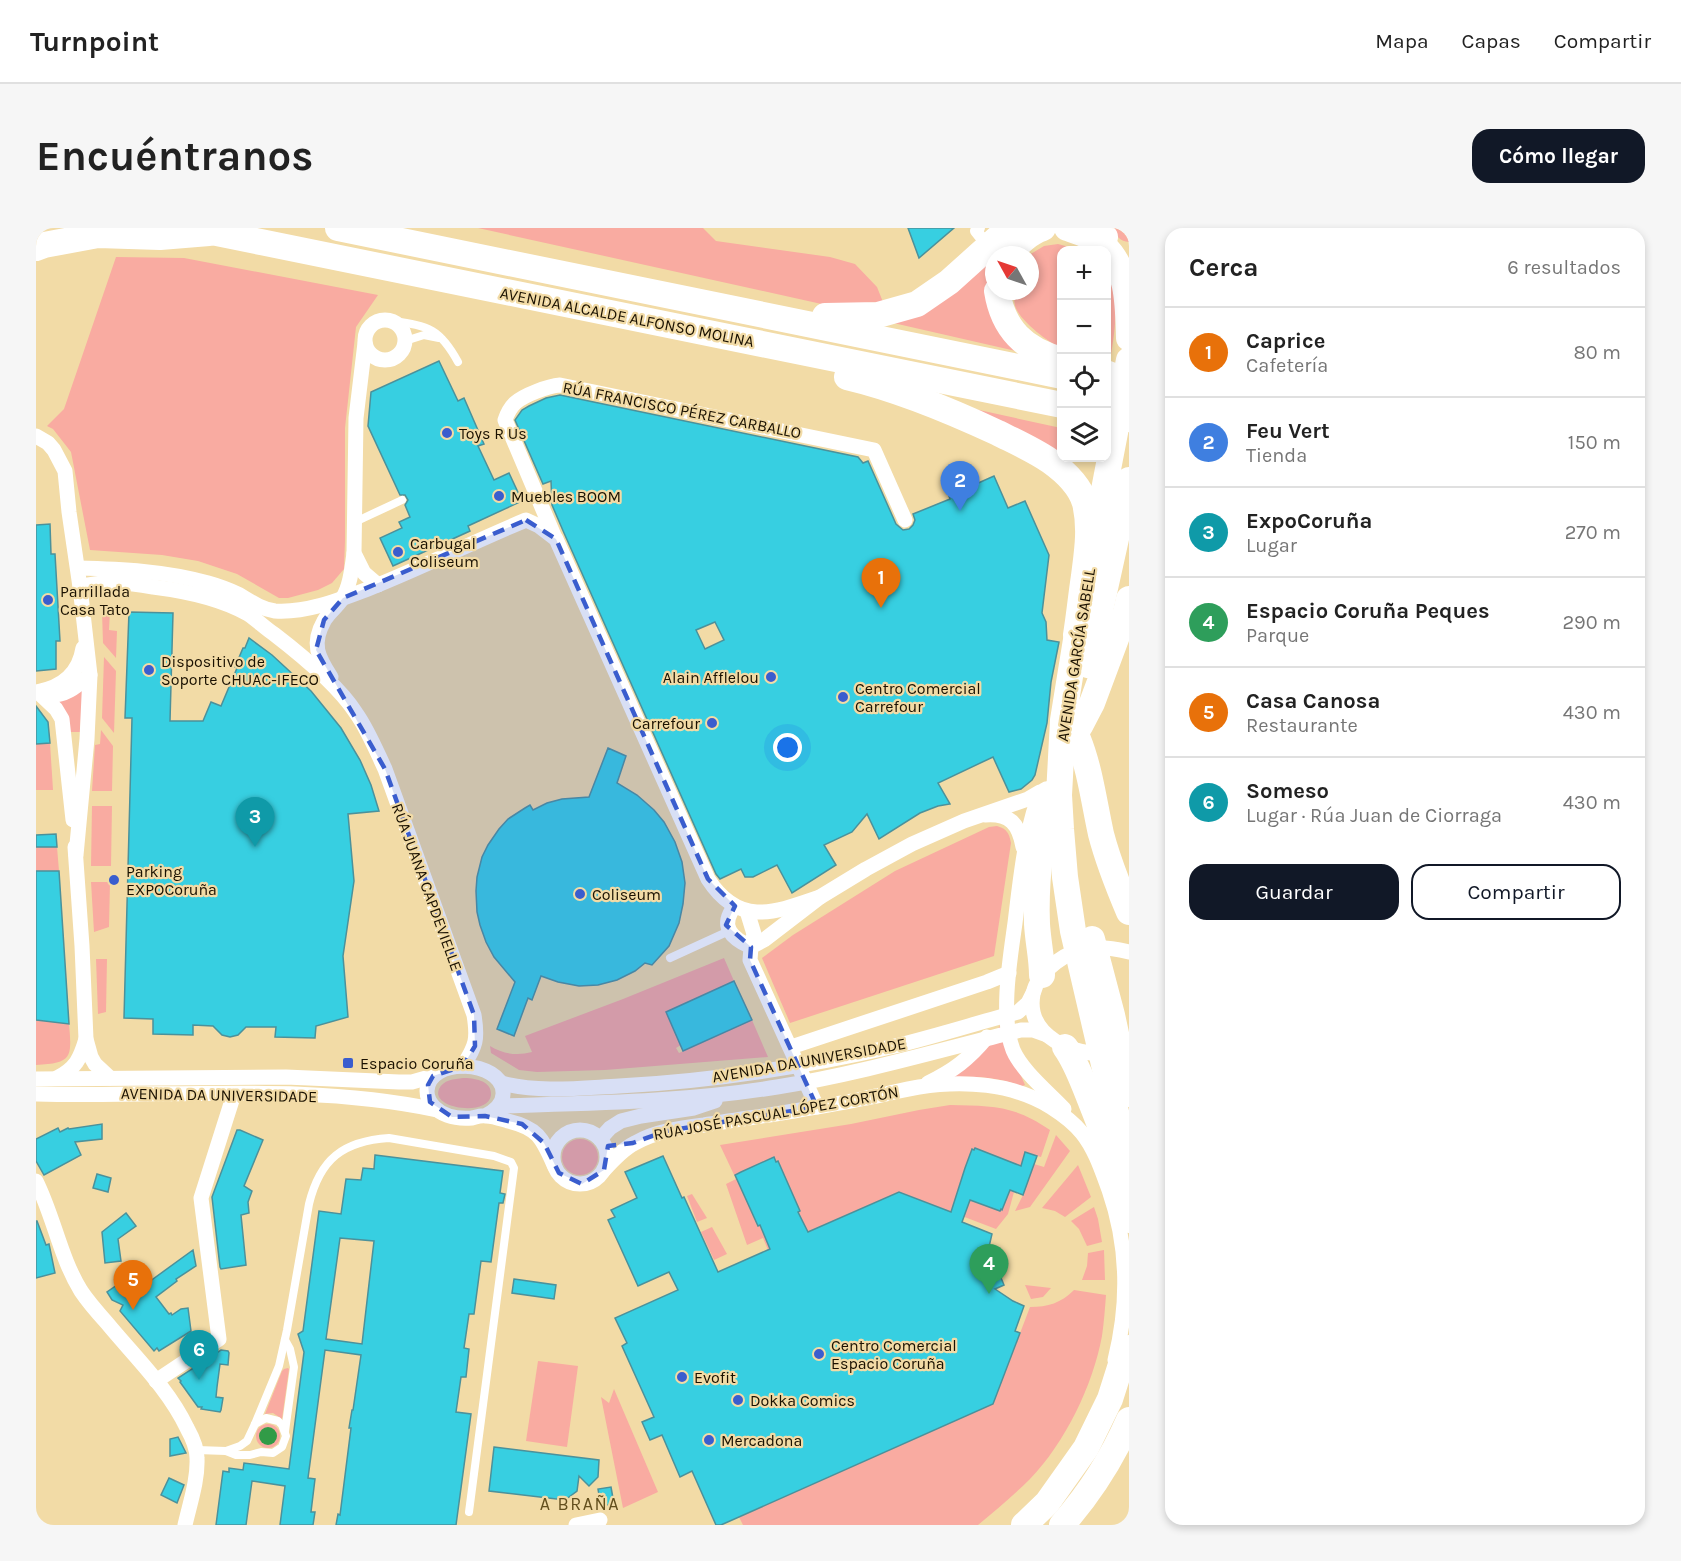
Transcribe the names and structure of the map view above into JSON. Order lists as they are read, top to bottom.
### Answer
{
  "streets": {
    "main road": ["AVENIDA ALCALDE ALFONSO MOLINA", "AVENIDA GARCÍA SABELL"],
    "street": [
      "RÚA FRANCISCO PÉREZ CARBALLO",
      "RÚA JUANA CAPDEVIELLE",
      "AVENIDA DA UNIVERSIDADE",
      "RÚA JOSÉ PASCUAL LÓPEZ CORTÓN"
    ]
  },
  "crossings": [
    ["RÚA JUANA CAPDEVIELLE", "AVENIDA DA UNIVERSIDADE"],
    ["RÚA JUANA CAPDEVIELLE", "RÚA JOSÉ PASCUAL LÓPEZ CORTÓN"],
    ["AVENIDA DA UNIVERSIDADE", "RÚA JOSÉ PASCUAL LÓPEZ CORTÓN"]
  ],
  "districts": ["A BRAÑA"],
  "places": {
    "other": [
      "Toys R Us",
      "Muebles BOOM",
      "Carbugal Coliseum",
      "Parrillada Casa Tato",
      "Dispositivo de Soporte CHUAC-IFECO",
      "Alain Afflelou",
      "Centro Comercial Carrefour",
      "Carrefour",
      "Parking EXPOCoruña",
      "Coliseum",
      "Centro Comercial Espacio Coruña",
      "Evofit",
      "Dokka Comics",
      "Mercadona"
    ],
    "transit": ["Espacio Coruña"]
  },
  "north": "top left",
  "page": {
    "header": "Turnpoint",
    "nav": ["Mapa", "Capas", "Compartir"],
    "buttons": [
      "Cómo llegar",
      ["Guardar", "Compartir"]
    ],
    "title": "Encuéntranos",
    "heading": ["Cerca", "6 resultados"],
    "map_buttons": ["+", "−"],
    "list": [
      {
        "mark": "1",
        "name": "Caprice",
        "note": "Cafetería",
        "value": "80 m"
      },
      {
        "mark": "2",
        "name": "Feu Vert",
        "note": "Tienda",
        "value": "150 m"
      },
      {
        "mark": "3",
        "name": "ExpoCoruña",
        "note": "Lugar",
        "value": "270 m"
      },
      {
        "mark": "4",
        "name": "Espacio Coruña Peques",
        "note": "Parque",
        "value": "290 m"
      },
      {
        "mark": "5",
        "name": "Casa Canosa",
        "note": "Restaurante",
        "value": "430 m"
      },
      {
        "mark": "6",
        "name": "Someso",
        "note": "Lugar · Rúa Juan de Ciorraga",
        "value": "430 m"
      }
    ],
    "pins": [
      "2",
      "1",
      "3",
      "4",
      "5",
      "6"
    ]
  }
}
